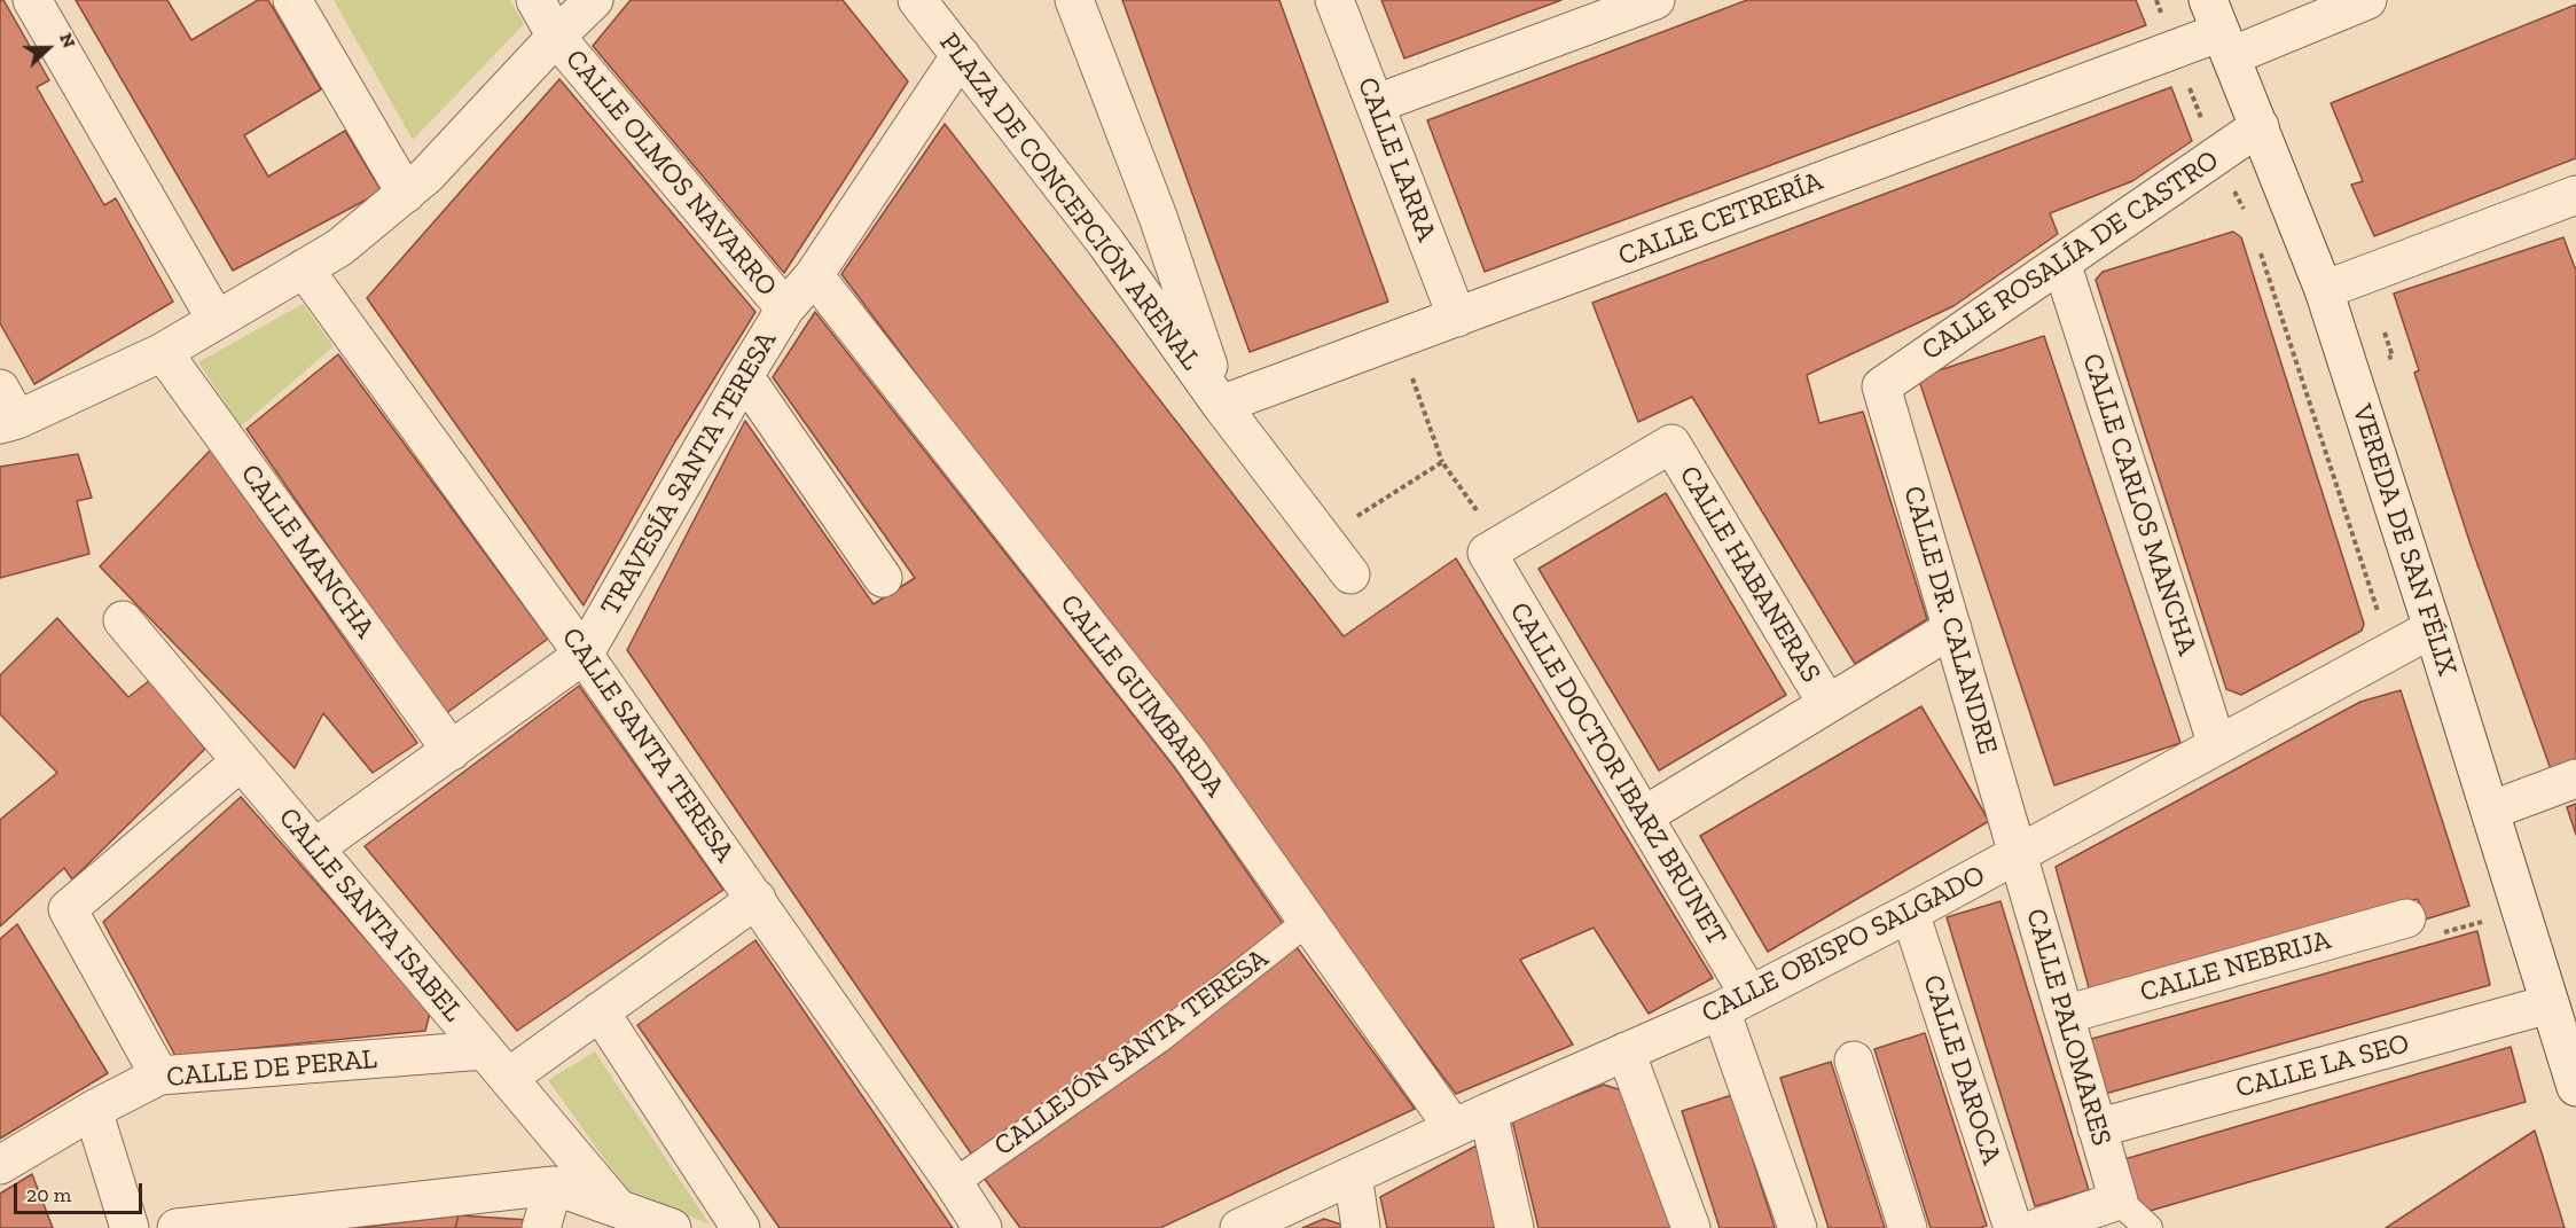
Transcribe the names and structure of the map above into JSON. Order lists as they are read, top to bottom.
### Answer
{
  "streets": {
    "street": [
      "CALLE LARRA",
      "CALLE OLMOS NAVARRO",
      "PLAZA DE CONCEPCIÓN ARENAL",
      "CALLE CETRERÍA",
      "CALLE ROSALÍA DE CASTRO",
      "TRAVESÍA SANTA TERESA",
      "CALLE CARLOS MANCHA",
      "VEREDA DE SAN FÉLIX",
      "CALLE MANCHA",
      "CALLE HABANERAS",
      "CALLE DR. CALANDRE",
      "CALLE GUIMBARDA",
      "CALLE SANTA TERESA",
      "CALLE DOCTOR IBARZ BRUNET",
      "CALLE SANTA ISABEL",
      "CALLE OBISPO SALGADO",
      "CALLE NEBRIJA",
      "CALLE PALOMARES",
      "CALLEJÓN SANTA TERESA",
      "CALLE LA SEO",
      "CALLE DE PERAL",
      "CALLE DAROCA"
    ]
  },
  "crossings": [
    ["CALLE LARRA", "CALLE CETRERÍA"],
    ["CALLE OLMOS NAVARRO", "TRAVESÍA SANTA TERESA"],
    ["PLAZA DE CONCEPCIÓN ARENAL", "CALLE CETRERÍA"],
    ["PLAZA DE CONCEPCIÓN ARENAL", "TRAVESÍA SANTA TERESA"],
    ["CALLE CETRERÍA", "VEREDA DE SAN FÉLIX"],
    ["CALLE ROSALÍA DE CASTRO", "CALLE CARLOS MANCHA"],
    ["CALLE ROSALÍA DE CASTRO", "VEREDA DE SAN FÉLIX"],
    ["CALLE ROSALÍA DE CASTRO", "CALLE DR. CALANDRE"],
    ["TRAVESÍA SANTA TERESA", "CALLE MANCHA"],
    ["TRAVESÍA SANTA TERESA", "CALLE GUIMBARDA"],
    ["TRAVESÍA SANTA TERESA", "CALLE SANTA TERESA"],
    ["TRAVESÍA SANTA TERESA", "CALLE SANTA ISABEL"],
    ["CALLE CARLOS MANCHA", "CALLE OBISPO SALGADO"],
    ["VEREDA DE SAN FÉLIX", "CALLE OBISPO SALGADO"],
    ["VEREDA DE SAN FÉLIX", "CALLE LA SEO"],
    ["CALLE HABANERAS", "CALLE DOCTOR IBARZ BRUNET"],
    ["CALLE DR. CALANDRE", "CALLE OBISPO SALGADO"],
    ["CALLE DR. CALANDRE", "CALLE PALOMARES"],
    ["CALLE GUIMBARDA", "CALLE OBISPO SALGADO"],
    ["CALLE GUIMBARDA", "CALLEJÓN SANTA TERESA"],
    ["CALLE SANTA TERESA", "CALLEJÓN SANTA TERESA"],
    ["CALLE DOCTOR IBARZ BRUNET", "CALLE OBISPO SALGADO"],
    ["CALLE SANTA ISABEL", "CALLE DE PERAL"],
    ["CALLE OBISPO SALGADO", "CALLE PALOMARES"],
    ["CALLE OBISPO SALGADO", "CALLE DAROCA"],
    ["CALLE NEBRIJA", "CALLE PALOMARES"],
    ["CALLE PALOMARES", "CALLE LA SEO"]
  ],
  "scale_bar": "20 m",
  "north": "right"
}
